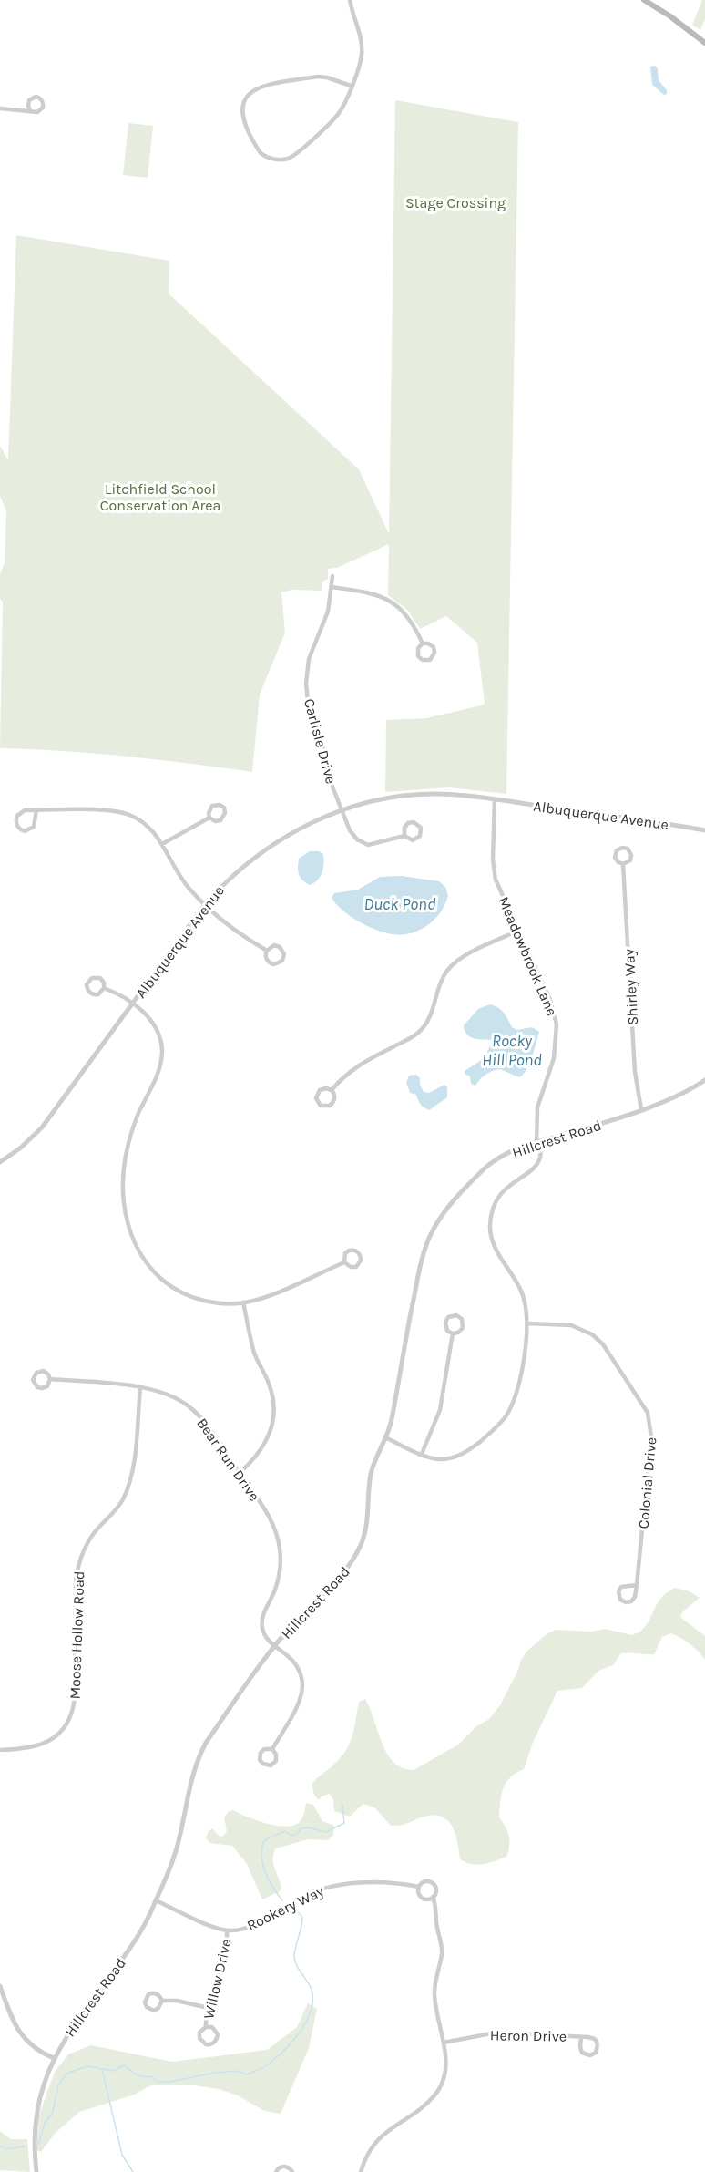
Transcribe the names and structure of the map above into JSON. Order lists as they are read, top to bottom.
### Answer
{
  "streets": {
    "street": [
      "Carlisle Drive",
      "Albuquerque Avenue",
      "Meadowbrook Lane",
      "Shirley Way",
      "Hillcrest Road",
      "Bear Run Drive",
      "Colonial Drive",
      "Moose Hollow Road",
      "Rookery Way",
      "Willow Drive",
      "Heron Drive"
    ]
  },
  "crossings": [
    ["Carlisle Drive", "Albuquerque Avenue"],
    ["Albuquerque Avenue", "Meadowbrook Lane"],
    ["Meadowbrook Lane", "Hillcrest Road"],
    ["Meadowbrook Lane", "Colonial Drive"],
    ["Shirley Way", "Hillcrest Road"],
    ["Hillcrest Road", "Bear Run Drive"],
    ["Hillcrest Road", "Rookery Way"],
    ["Bear Run Drive", "Moose Hollow Road"],
    ["Rookery Way", "Willow Drive"]
  ],
  "water": ["Duck Pond", "Rocky Hill Pond"],
  "parks": ["Stage Crossing", "Litchfield School Conservation Area"]
}
